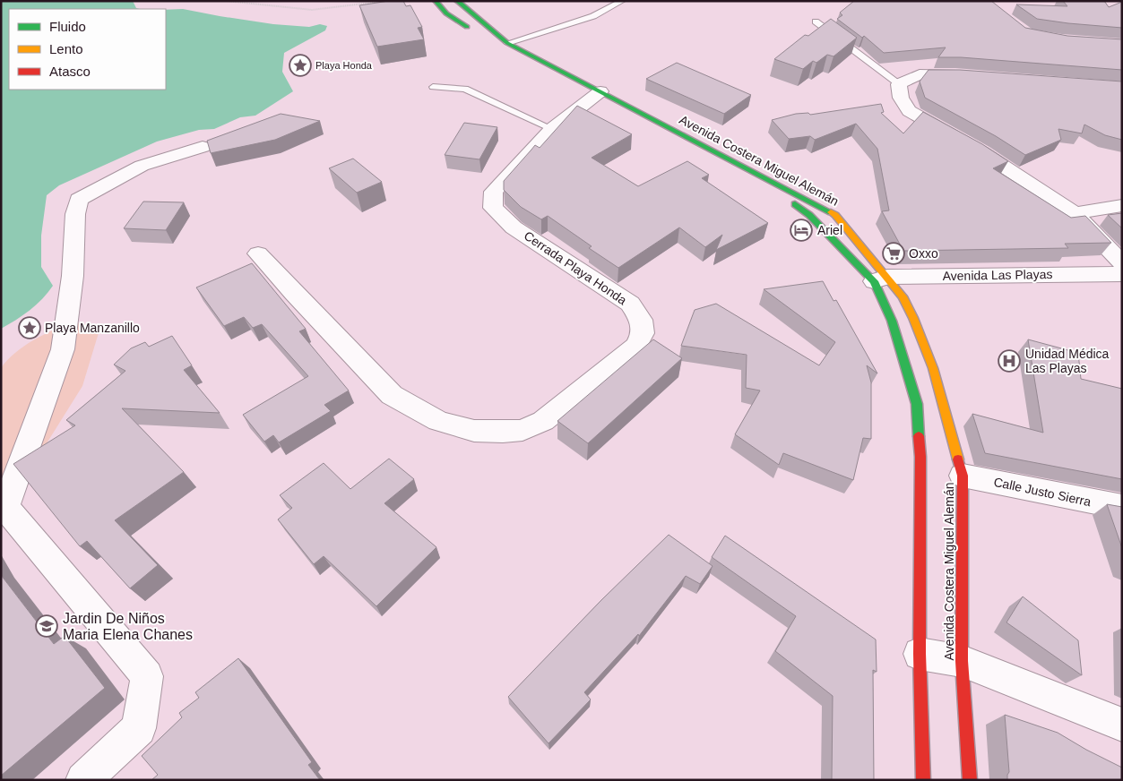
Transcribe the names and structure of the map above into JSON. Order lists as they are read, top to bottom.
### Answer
{
  "streets": {
    "main road": ["Avenida Costera Miguel Alemán"],
    "street": ["Cerrada Playa Honda", "Avenida Las Playas", "Calle Justo Sierra"]
  },
  "crossings": [
    ["Avenida Costera Miguel Alemán", "Cerrada Playa Honda"],
    ["Avenida Costera Miguel Alemán", "Avenida Las Playas"],
    ["Avenida Costera Miguel Alemán", "Calle Justo Sierra"]
  ],
  "places": {
    "place": ["Playa Honda", "Playa Manzanillo"],
    "hotel": ["Ariel"],
    "supermarket": ["Oxxo"],
    "hospital": ["Unidad Médica Las Playas"],
    "school or university": ["Jardin De Niños Maria Elena Chanes"]
  },
  "legend": ["Fluido", "Lento", "Atasco"]
}
